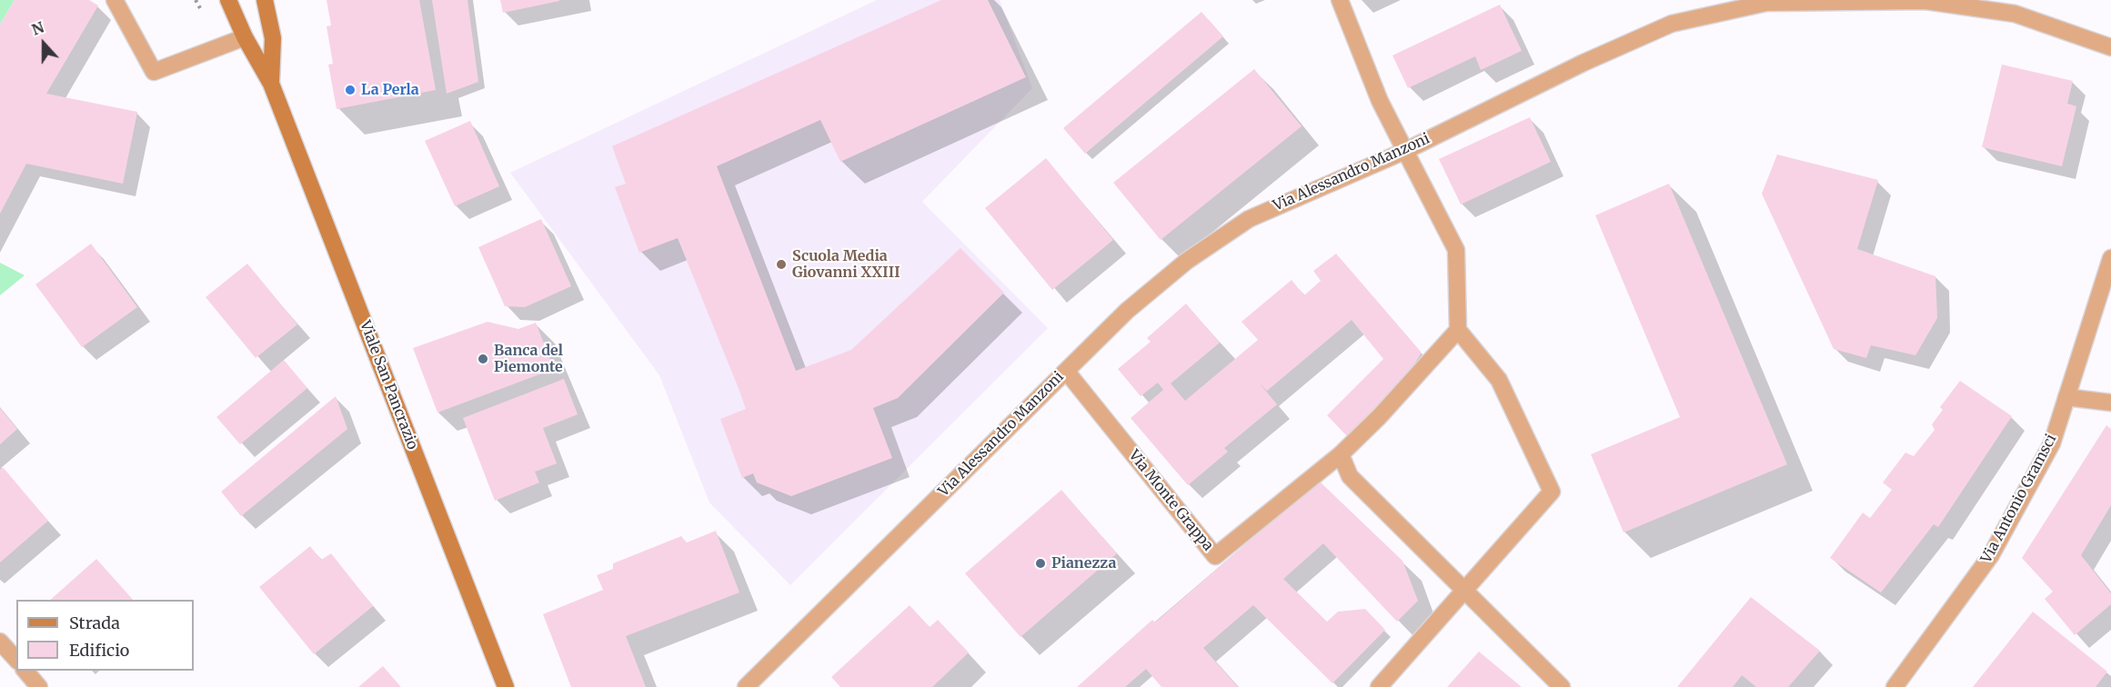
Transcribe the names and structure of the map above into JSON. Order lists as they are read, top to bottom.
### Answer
{
  "streets": {
    "street": [
      "Via Alessandro Manzoni",
      "Viale San Pancrazio",
      "Via Antonio Gramsci",
      "Via Monte Grappa"
    ]
  },
  "crossings": [
    ["Via Alessandro Manzoni", "Via Monte Grappa"]
  ],
  "places": [
    "La Perla",
    "Scuola Media Giovanni XXIII",
    "Banca del Piemonte",
    "Pianezza"
  ],
  "legend": ["Strada", "Edificio"],
  "north": "top"
}
